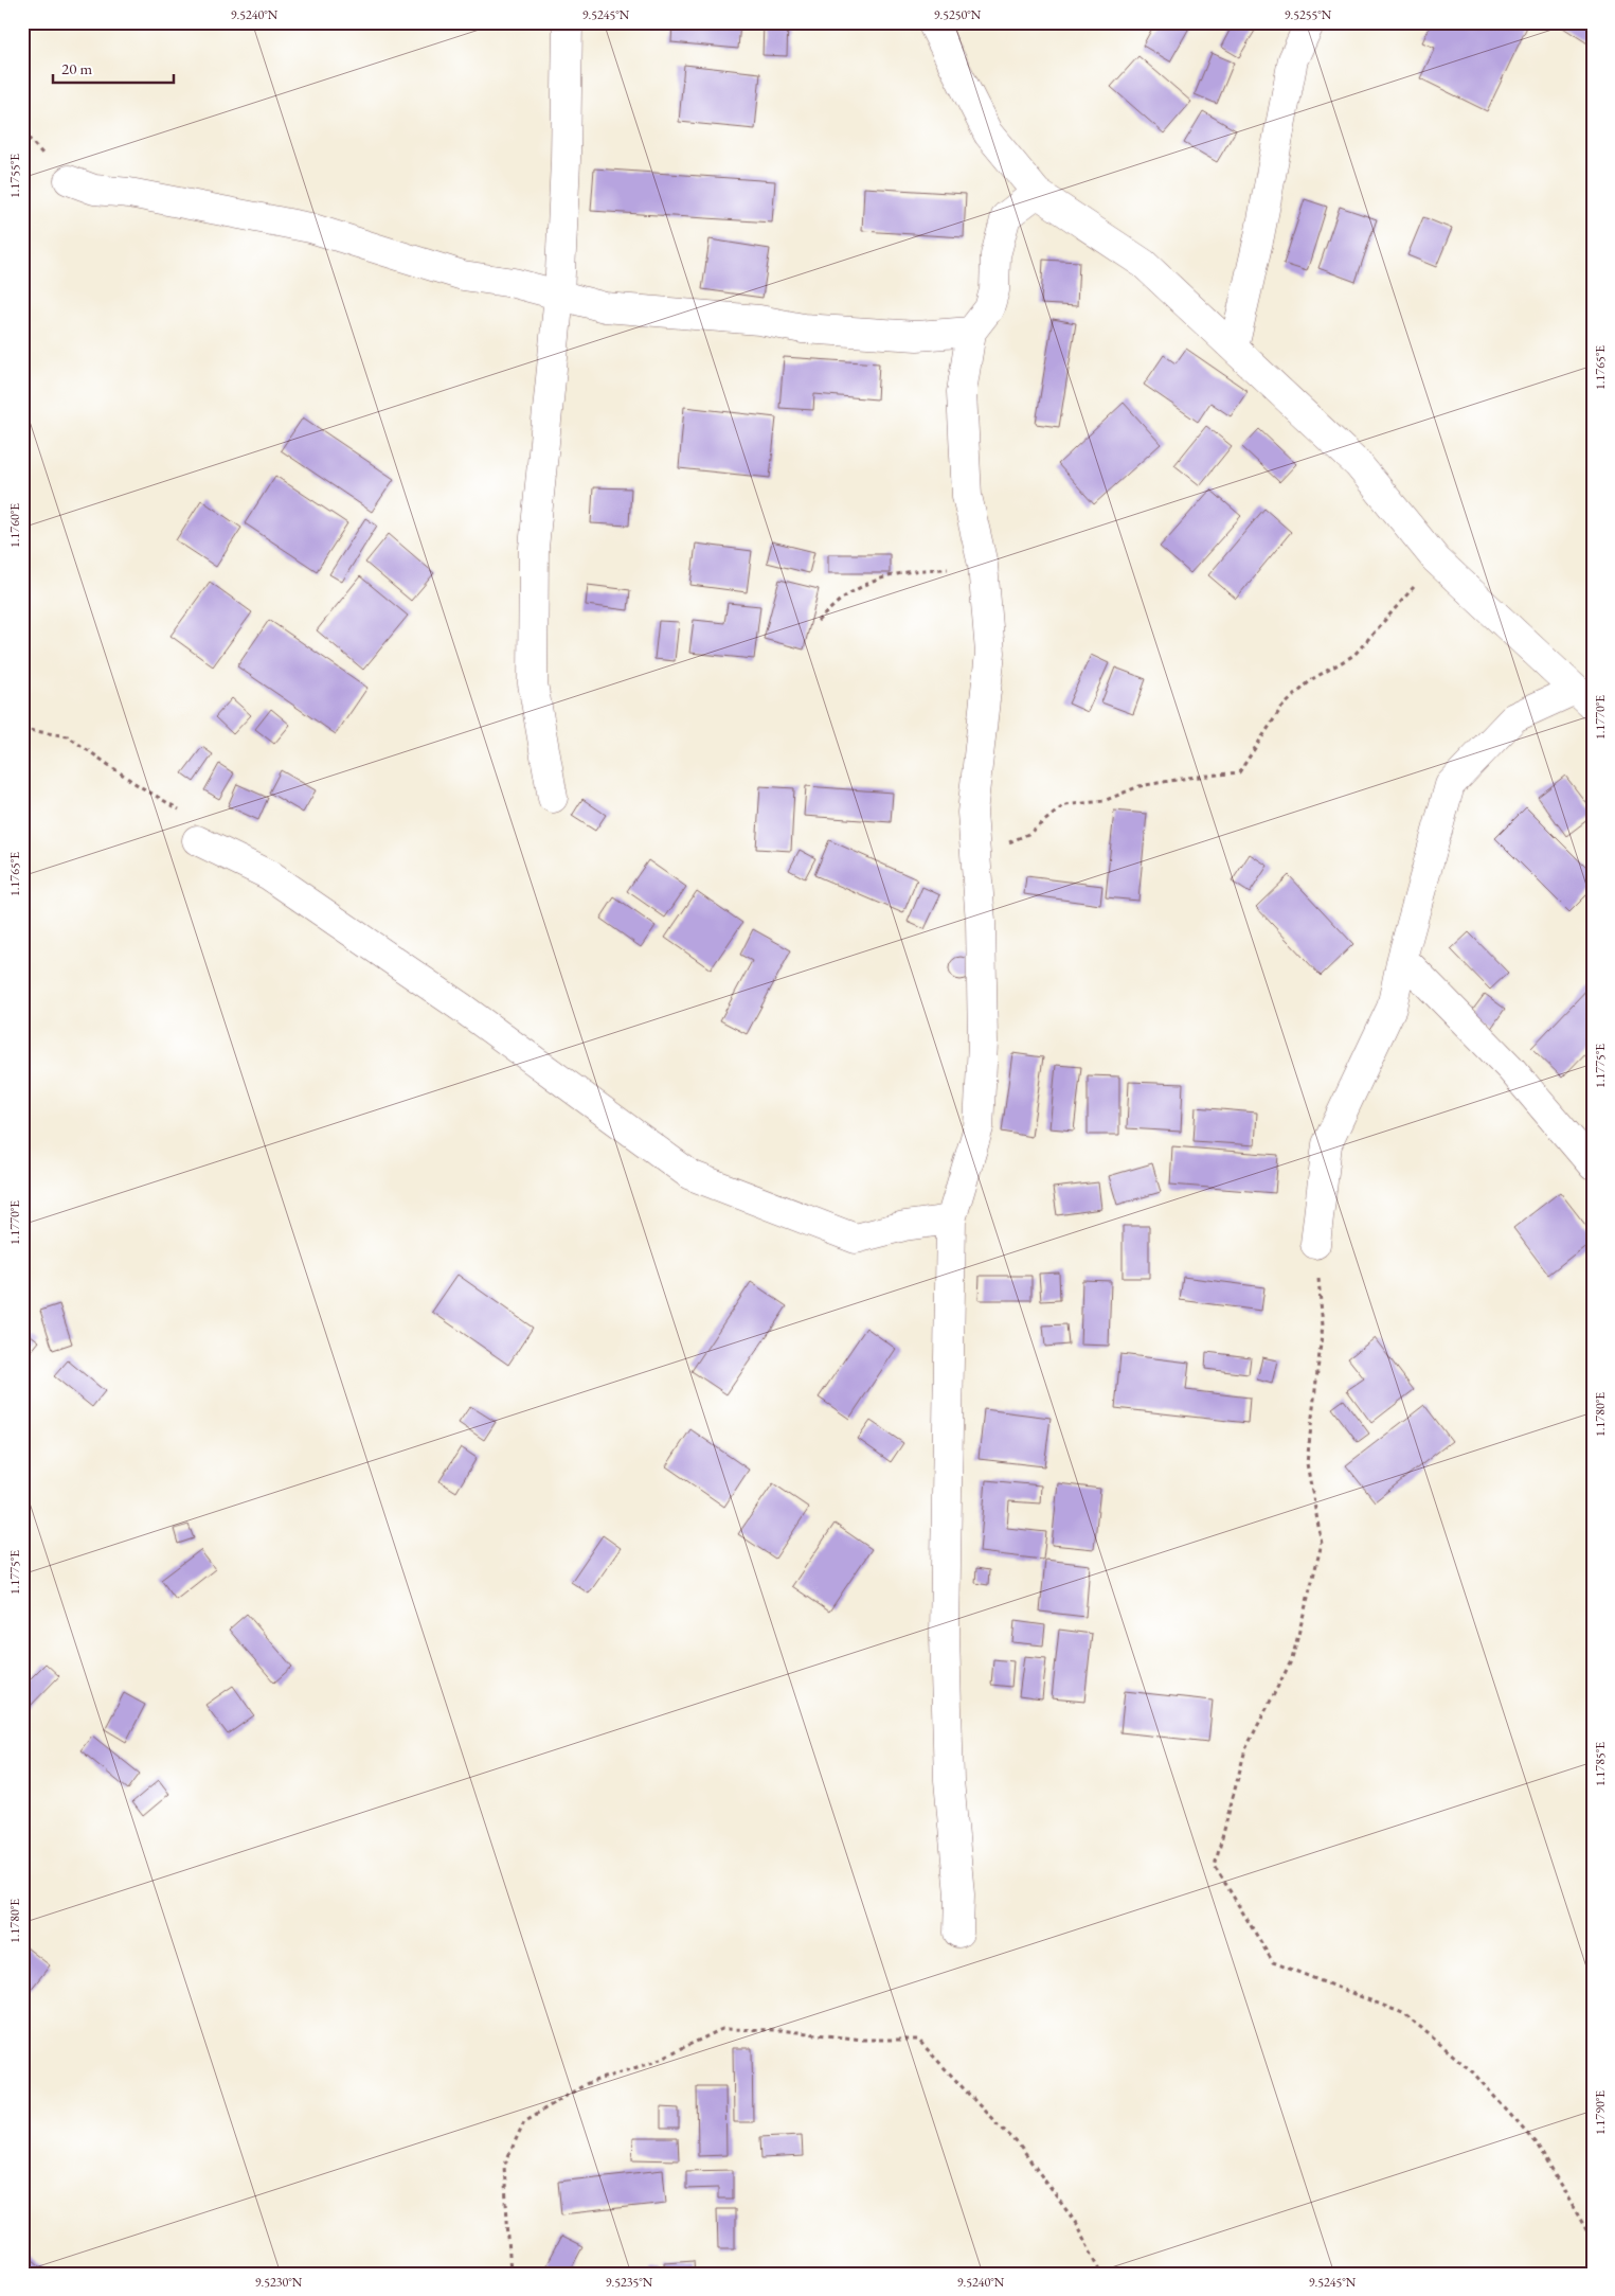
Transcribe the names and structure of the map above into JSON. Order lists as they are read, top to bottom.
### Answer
{
  "scale_bar": "20 m",
  "coordinates": [
    "9.5240°N",
    "9.5245°N",
    "9.5250°N",
    "9.5255°N",
    "1.1755°E",
    "1.1765°E",
    "1.1760°E",
    "1.1770°E",
    "1.1775°E",
    "1.1780°E",
    "1.1785°E",
    "1.1790°E",
    "9.5230°N",
    "9.5235°N"
  ]
}
